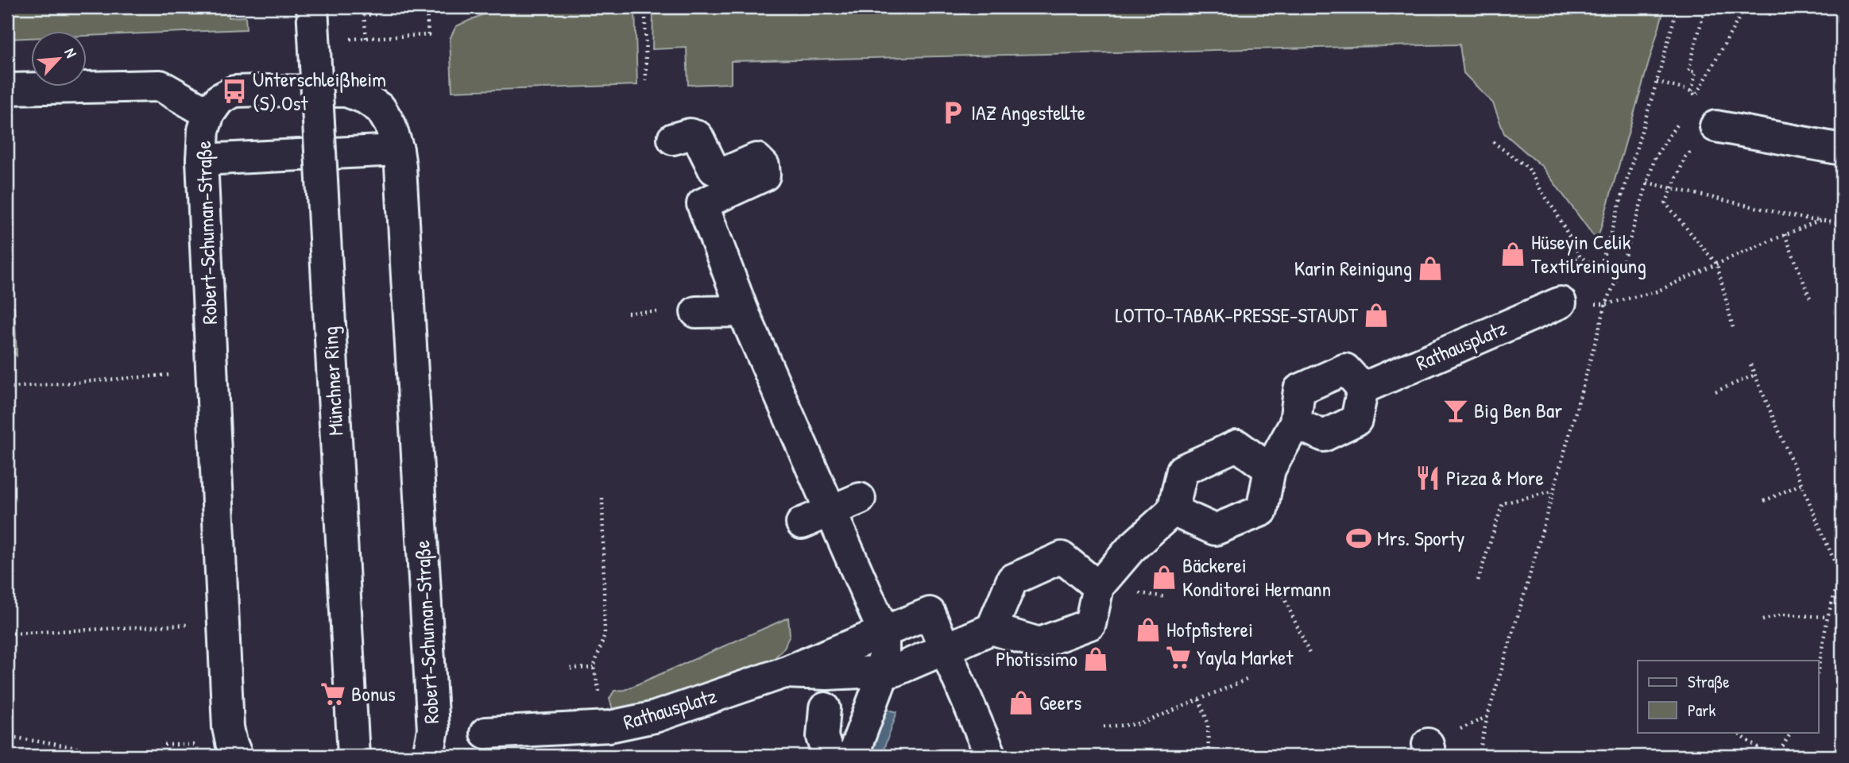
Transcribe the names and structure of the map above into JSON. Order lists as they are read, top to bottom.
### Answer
{
  "streets": {
    "street": ["Robert-Schuman-Straße", "Rathausplatz", "Münchner Ring"]
  },
  "places": {
    "bus stop": ["Unterschleißheim (S) Ost"],
    "parking": ["IAZ Angestellte"],
    "shop": [
      "Hüseyin Celik Textilreinigung",
      "Karin Reinigung",
      "LOTTO-TABAK-PRESSE-STAUDT",
      "Bäckerei Konditorei Hermann",
      "Hofpfisterei",
      "Photissimo",
      "Geers"
    ],
    "bar": ["Big Ben Bar"],
    "restaurant": ["Pizza & More"],
    "sports": ["Mrs. Sporty"],
    "supermarket": ["Yayla Market", "Bonus"]
  },
  "legend": ["Straße", "Park"],
  "north": "top right"
}
